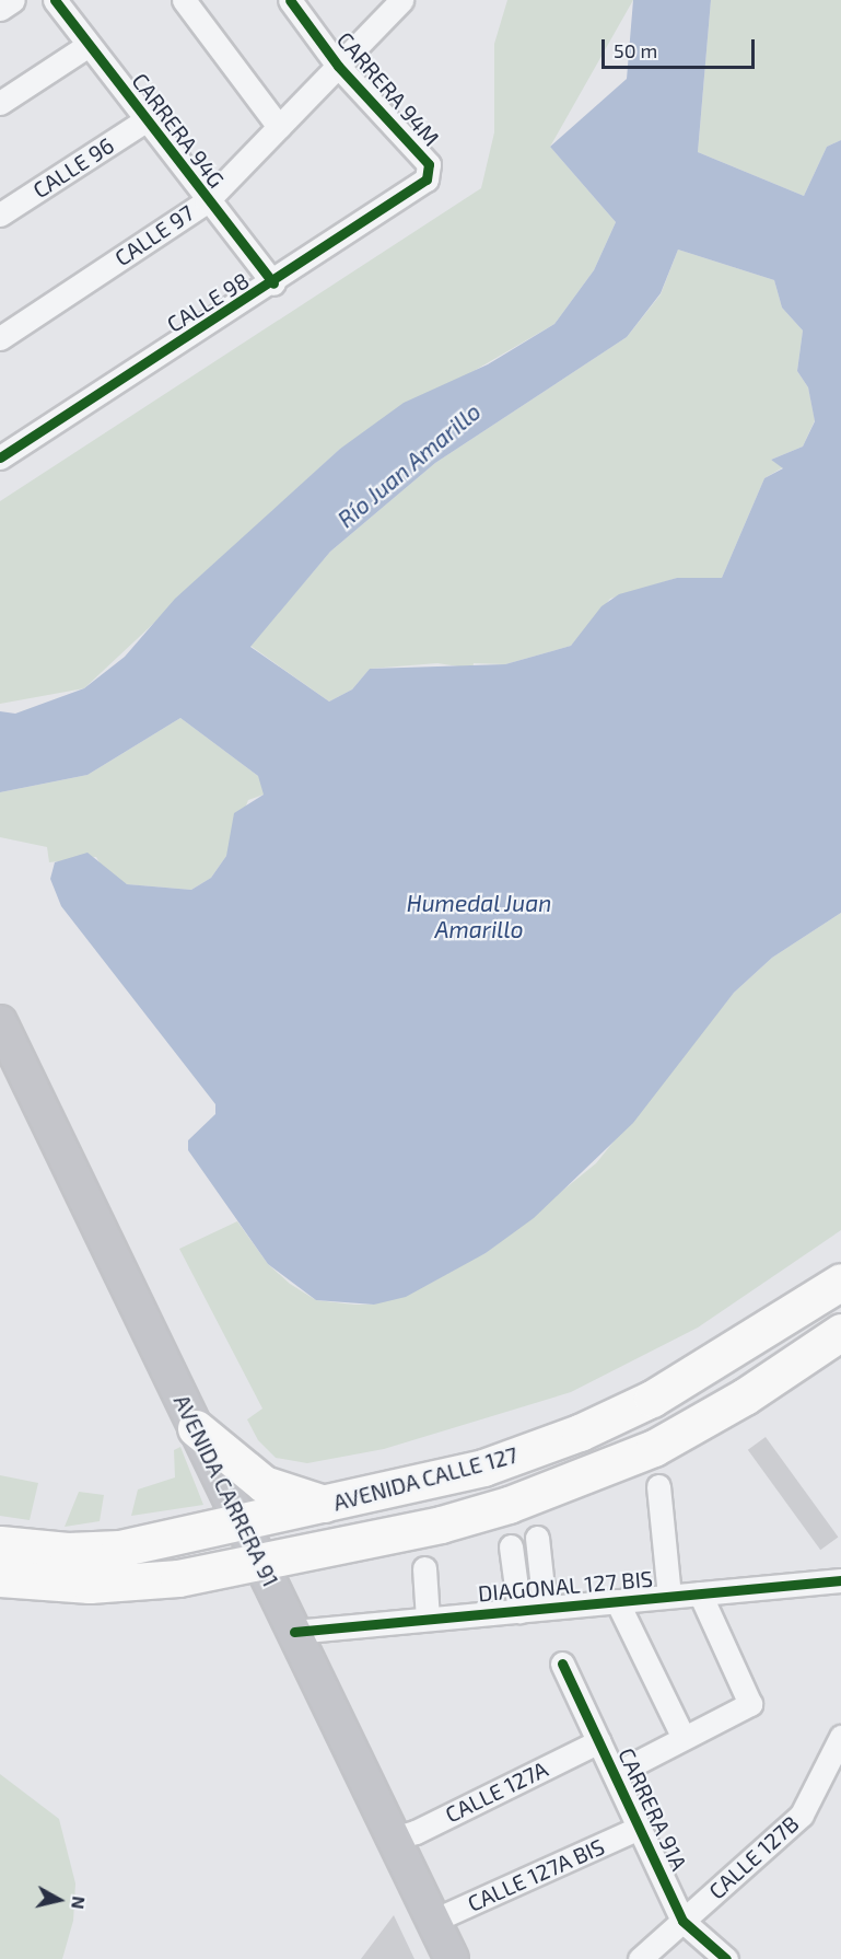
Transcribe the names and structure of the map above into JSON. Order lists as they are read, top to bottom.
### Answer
{
  "streets": {
    "main road": ["AVENIDA CALLE 127", "AVENIDA CARRERA 91"],
    "street": [
      "CARRERA 94M",
      "CARRERA 94G",
      "CALLE 96",
      "CALLE 97",
      "CALLE 98",
      "DIAGONAL 127 BIS",
      "CALLE 127A",
      "CARRERA 91A",
      "CALLE 127B",
      "CALLE 127A BIS"
    ]
  },
  "crossings": [
    ["CARRERA 94M", "CALLE 97"],
    ["CARRERA 94M", "CALLE 98"],
    ["CARRERA 94G", "CALLE 96"],
    ["CARRERA 94G", "CALLE 97"],
    ["CARRERA 94G", "CALLE 98"],
    ["AVENIDA CALLE 127", "AVENIDA CARRERA 91"],
    ["AVENIDA CARRERA 91", "DIAGONAL 127 BIS"],
    ["AVENIDA CARRERA 91", "CALLE 127A"],
    ["AVENIDA CARRERA 91", "CALLE 127A BIS"],
    ["CALLE 127A", "CARRERA 91A"],
    ["CARRERA 91A", "CALLE 127B"],
    ["CARRERA 91A", "CALLE 127A BIS"]
  ],
  "water": ["Río Juan Amarillo", "Humedal Juan Amarillo"],
  "scale_bar": "50 m",
  "north": "right"
}
